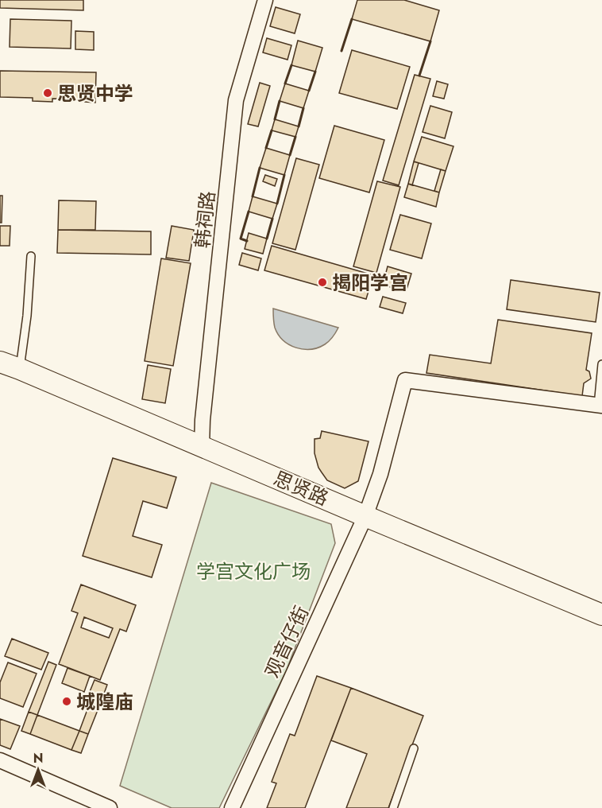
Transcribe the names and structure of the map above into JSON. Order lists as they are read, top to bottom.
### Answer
{
  "streets": {
    "street": ["韩祠路", "思贤路", "观音仔街"]
  },
  "crossings": [
    ["韩祠路", "思贤路"],
    ["思贤路", "观音仔街"]
  ],
  "parks": ["学宫文化广场"],
  "places": ["思贤中学", "揭阳学宫", "城隍庙"],
  "north": "top"
}
